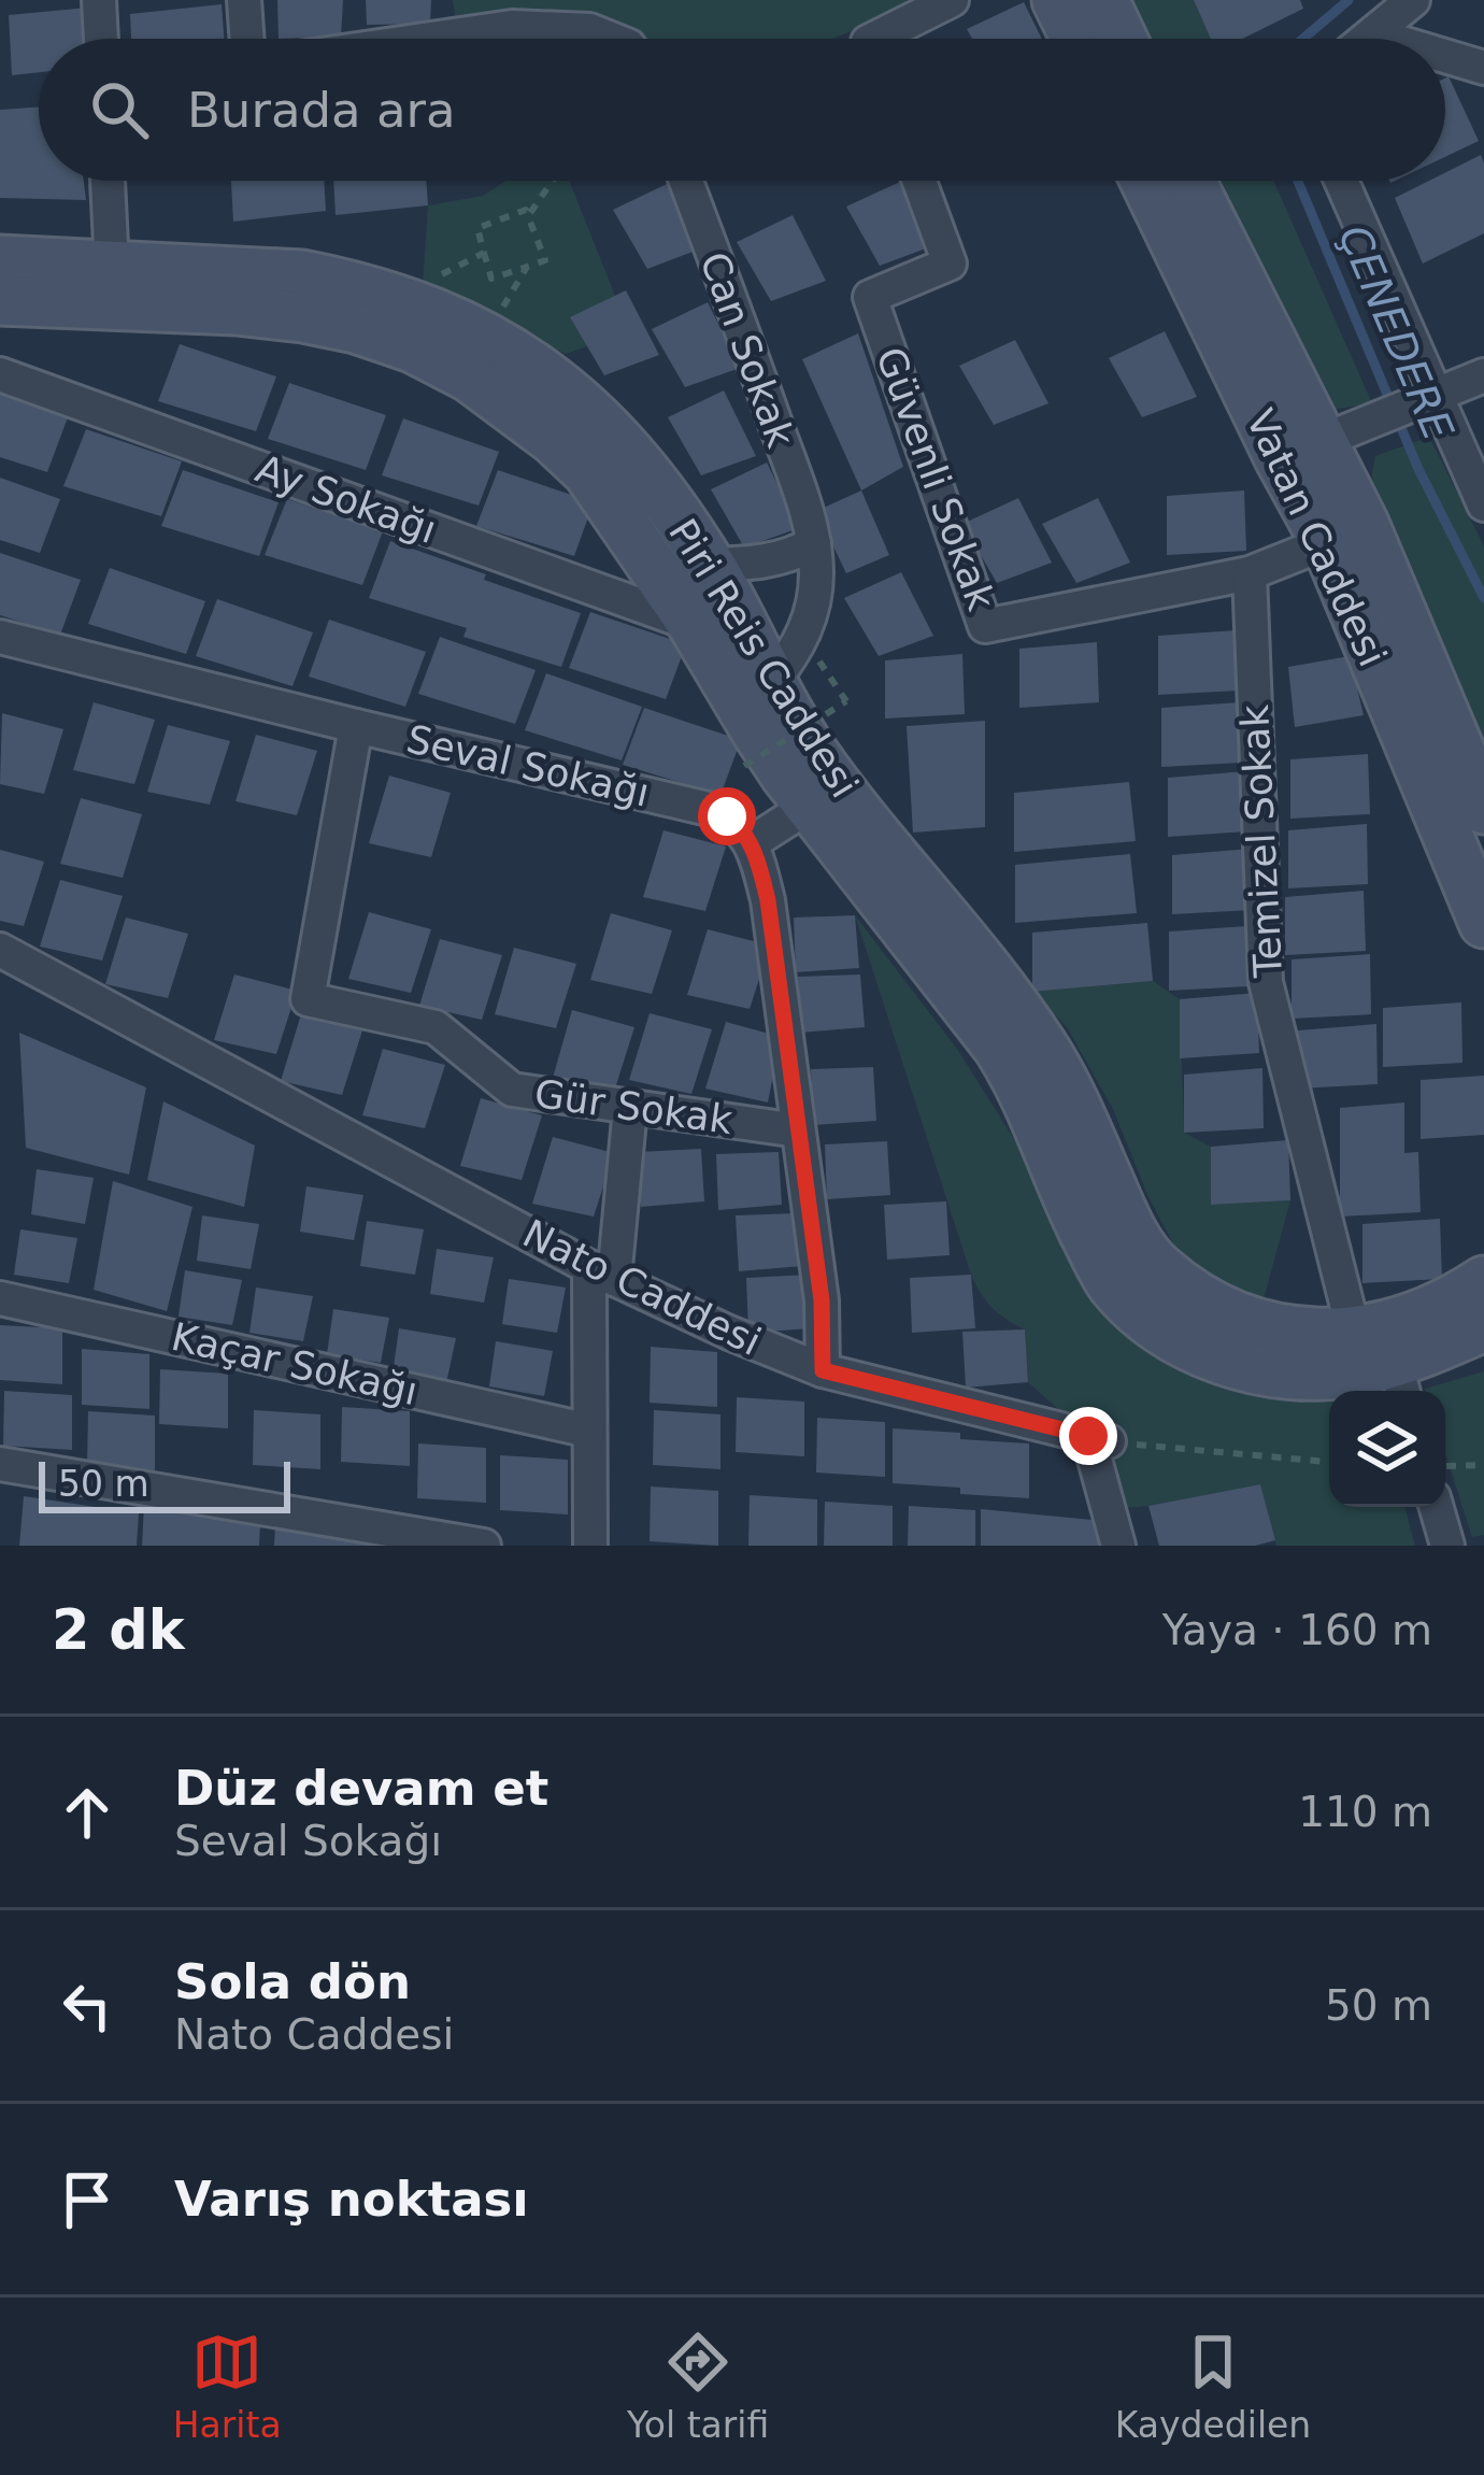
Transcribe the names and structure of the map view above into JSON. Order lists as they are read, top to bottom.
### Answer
{
  "streets": {
    "main road": ["Vatan Caddesi", "Piri Reis Caddesi"],
    "street": [
      "Can Sokak",
      "Güvenli Sokak",
      "Ay Sokağı",
      "Seval Sokağı",
      "Temizel Sokak",
      "Gür Sokak",
      "Nato Caddesi",
      "Kaçar Sokağı"
    ]
  },
  "crossings": [
    ["Can Sokak", "Piri Reis Caddesi"],
    ["Güvenli Sokak", "Vatan Caddesi"],
    ["Güvenli Sokak", "Temizel Sokak"],
    ["Ay Sokağı", "Piri Reis Caddesi"],
    ["Piri Reis Caddesi", "Temizel Sokak"],
    ["Seval Sokağı", "Gür Sokak"]
  ],
  "water": ["ÇENEDERE"],
  "scale_bar": "50 m",
  "page": {
    "search": "Burada ara",
    "scale": "50 m",
    "heading": ["2 dk", "Yaya · 160 m"],
    "list": [
      ["Düz devam et", "Seval Sokağı", "110 m"],
      ["Sola dön", "Nato Caddesi", "50 m"],
      "Varış noktası"
    ],
    "nav": ["Harita", "Yol tarifi", "Kaydedilen"]
  }
}
